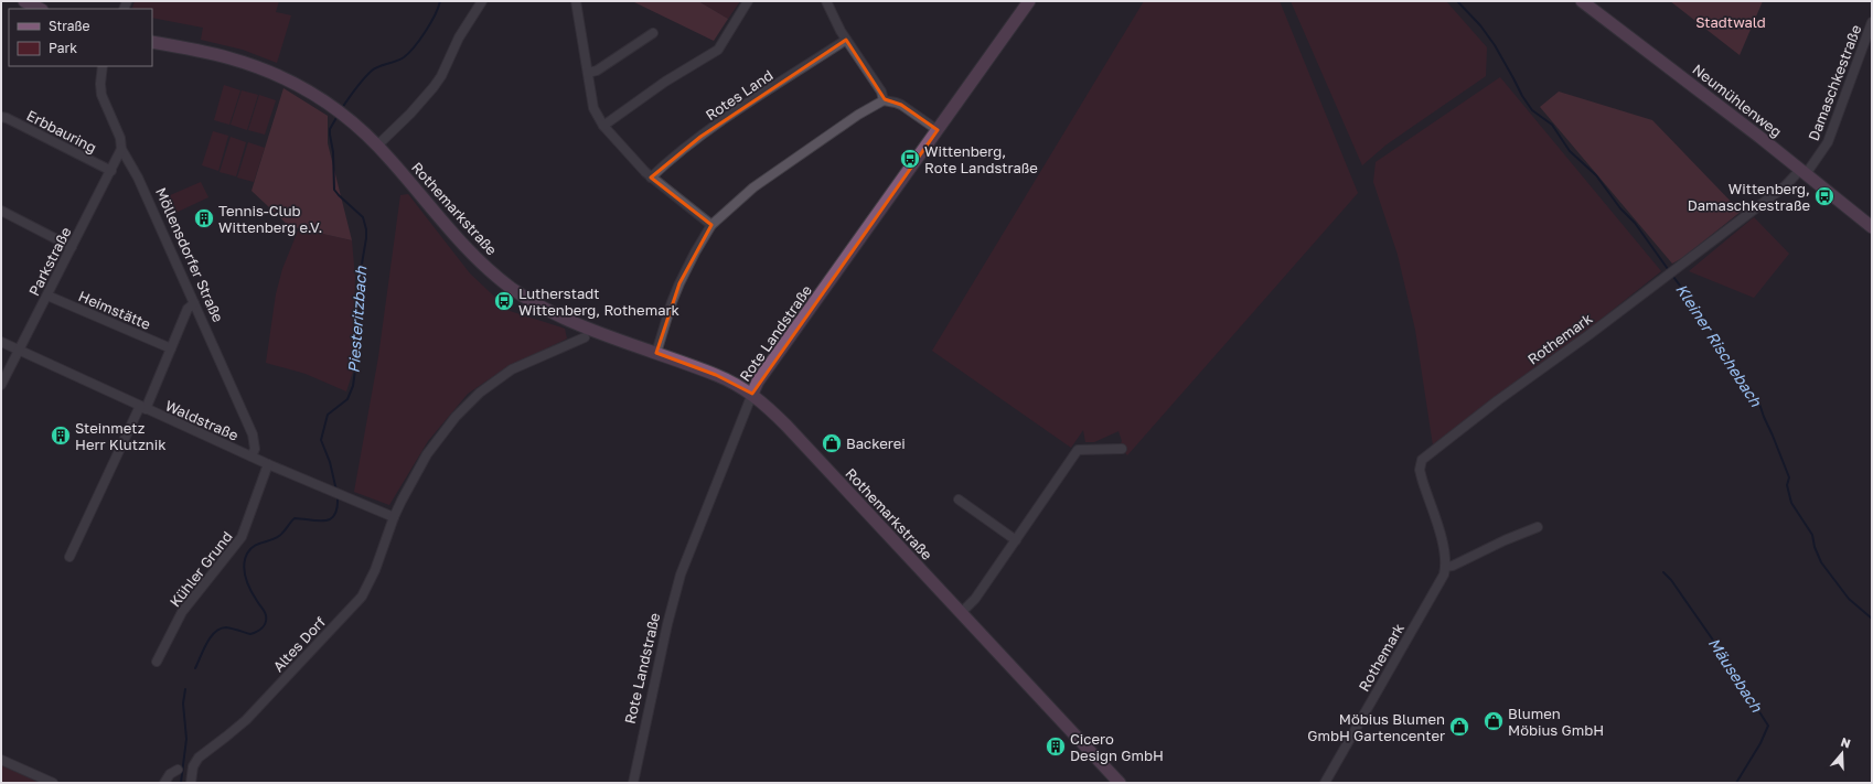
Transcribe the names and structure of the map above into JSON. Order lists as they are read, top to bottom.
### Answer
{
  "streets": {
    "street": [
      "Damaschkestraße",
      "Rotes Land",
      "Neumühlenweg",
      "Erbbauring",
      "Rothemarkstraße",
      "Möllensdorfer Straße",
      "Parkstraße",
      "Heimstätte",
      "Rote Landstraße",
      "Rothemark",
      "Waldstraße",
      "Kühler Grund",
      "Altes Dorf"
    ]
  },
  "crossings": [
    ["Damaschkestraße", "Neumühlenweg"],
    ["Damaschkestraße", "Rothemark"],
    ["Neumühlenweg", "Rothemark"],
    ["Erbbauring", "Parkstraße"],
    ["Rothemarkstraße", "Rote Landstraße"],
    ["Möllensdorfer Straße", "Parkstraße"],
    ["Möllensdorfer Straße", "Waldstraße"],
    ["Parkstraße", "Heimstätte"],
    ["Parkstraße", "Waldstraße"],
    ["Waldstraße", "Kühler Grund"],
    ["Waldstraße", "Altes Dorf"]
  ],
  "water": ["Piesteritzbach", "Kleiner Rischebach", "Mäusebach"],
  "parks": ["Stadtwald"],
  "places": {
    "bus stop": ["Wittenberg, Rote Landstraße", "Wittenberg, Damaschkestraße", "Lutherstadt Wittenberg, Rothemark"],
    "building": ["Tennis-Club Wittenberg e.V.", "Steinmetz Herr Klutznik", "Cicero Design GmbH"],
    "shop": ["Backerei", "Blumen Möbius GmbH", "Möbius Blumen GmbH Gartencenter"]
  },
  "legend": ["Straße", "Park"],
  "north": "top"
}
